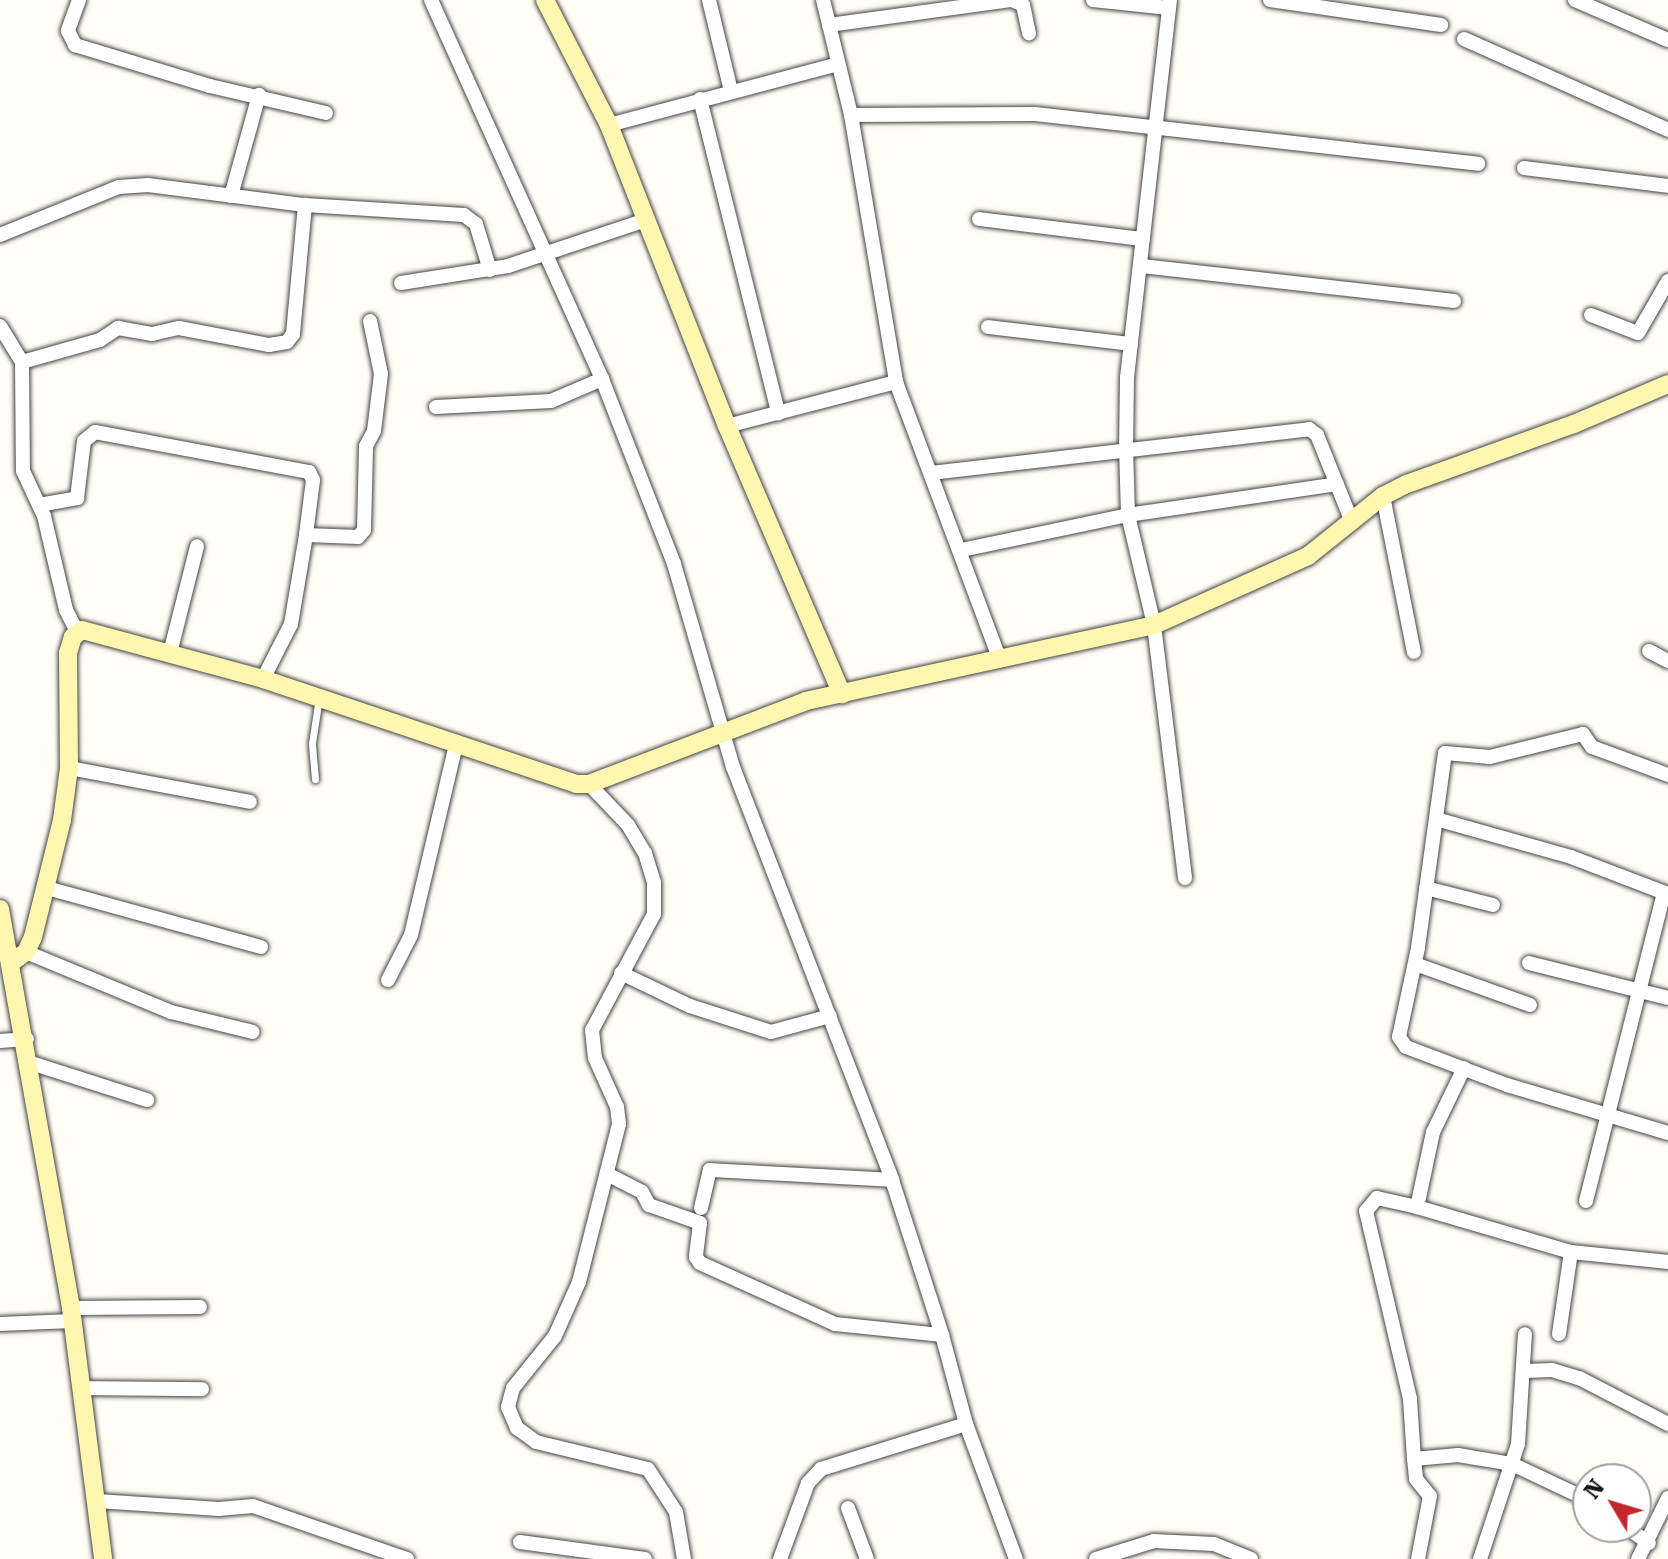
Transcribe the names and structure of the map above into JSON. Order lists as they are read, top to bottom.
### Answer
{
  "north": "top left"
}
